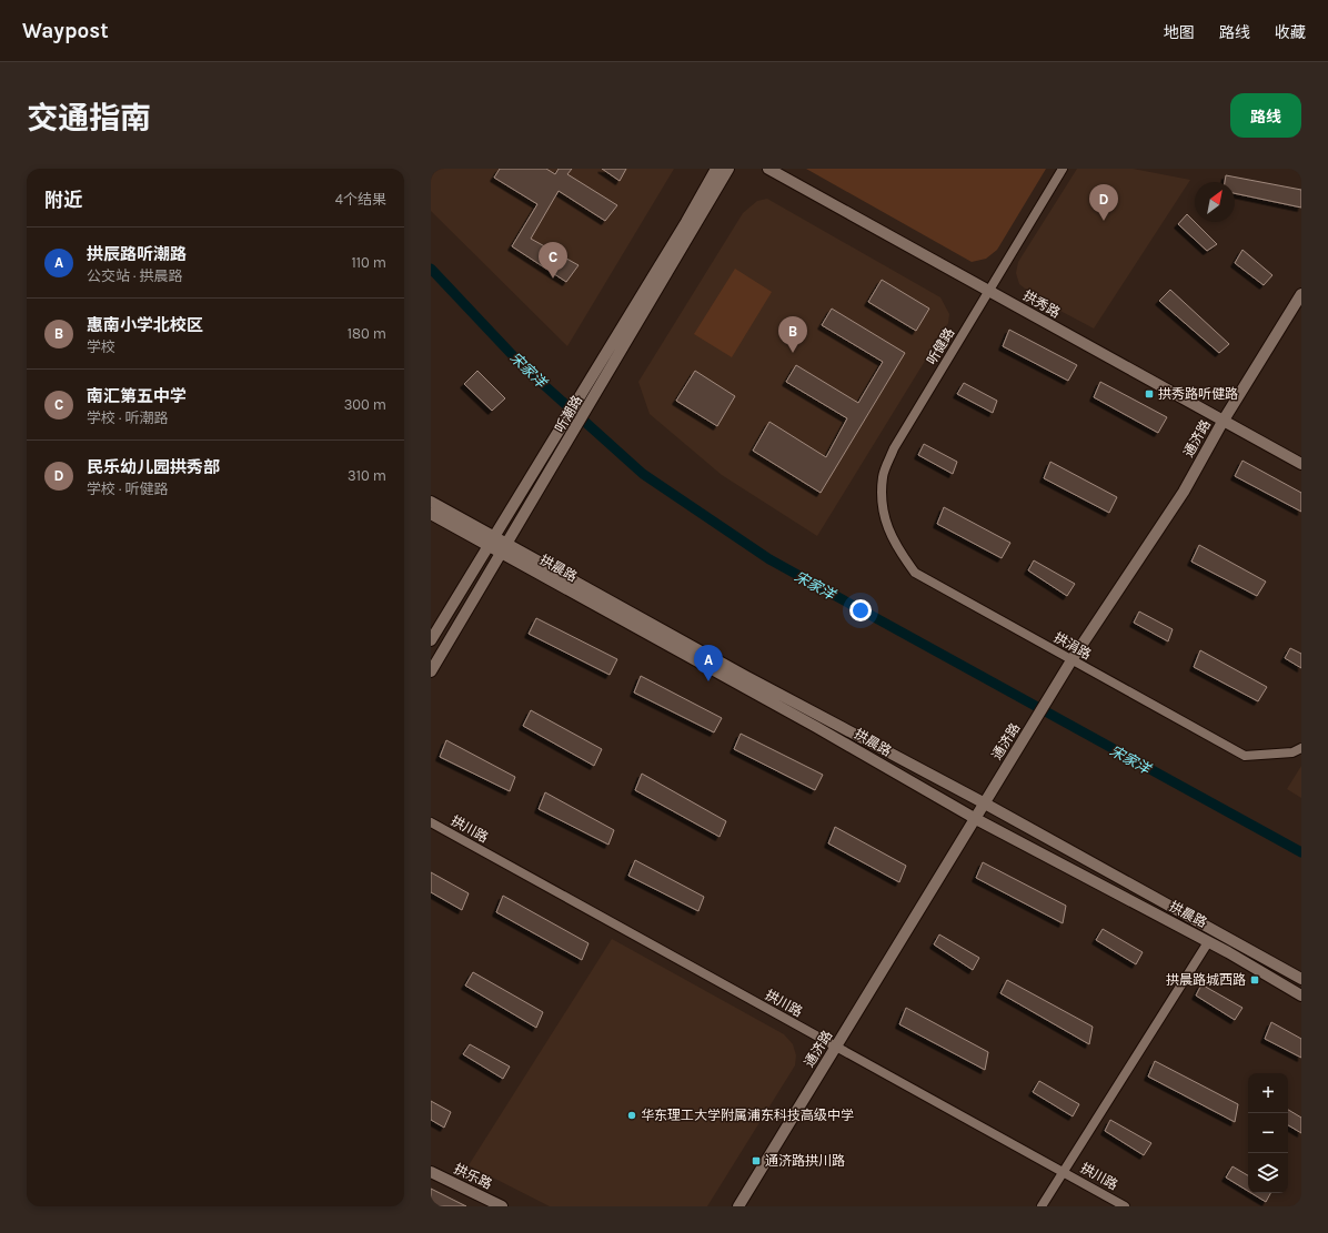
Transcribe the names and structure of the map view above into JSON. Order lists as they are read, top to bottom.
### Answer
{
  "streets": {
    "main road": [
      "拱秀路",
      "听潮路",
      "通济路",
      "拱晨路",
      "拱乐路"
    ],
    "street": ["听健路", "拱涓路", "拱川路"]
  },
  "crossings": [
    ["拱秀路", "听健路"],
    ["拱秀路", "通济路"],
    ["听健路", "拱涓路"],
    ["听潮路", "拱晨路"],
    ["通济路", "拱晨路"],
    ["通济路", "拱涓路"],
    ["通济路", "拱川路"]
  ],
  "water": ["宋家洋"],
  "places": {
    "transit": ["拱秀路听健路", "拱晨路城西路", "通济路拱川路"],
    "other": ["华东理工大学附属浦东科技高级中学"]
  },
  "north": "top right",
  "page": {
    "header": "Waypost",
    "nav": ["地图", "路线", "收藏"],
    "title": "交通指南",
    "buttons": "路线",
    "heading": ["附近", "4个结果"],
    "pins": [
      "D",
      "C",
      "B",
      "A"
    ],
    "list": [
      {
        "mark": "A",
        "name": "拱辰路听潮路",
        "note": "公交站 · 拱晨路",
        "value": "110 m"
      },
      {
        "mark": "B",
        "name": "惠南小学北校区",
        "note": "学校",
        "value": "180 m"
      },
      {
        "mark": "C",
        "name": "南汇第五中学",
        "note": "学校 · 听潮路",
        "value": "300 m"
      },
      {
        "mark": "D",
        "name": "民乐幼儿园拱秀部",
        "note": "学校 · 听健路",
        "value": "310 m"
      }
    ],
    "map_buttons": ["+", "−"]
  }
}
